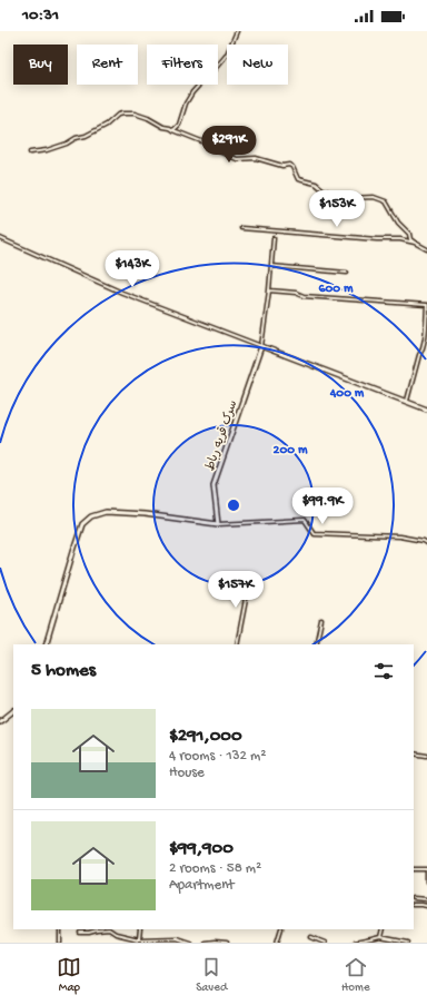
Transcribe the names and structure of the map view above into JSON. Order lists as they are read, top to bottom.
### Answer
{
  "streets": {
    "street": ["سرک قریه رباط"]
  },
  "page": {
    "status": "10:31",
    "chip": [
      "Buy",
      "Rent",
      "Filters",
      "New"
    ],
    "price": [
      "$291K",
      "$153K",
      "$143K",
      "$99.9K",
      "$157K"
    ],
    "heading": "5 homes",
    "list": [
      {
        "name": "$291,000",
        "note": "4 rooms · 132 m² · House"
      },
      {
        "name": "$99,900",
        "note": "2 rooms · 58 m² · Apartment"
      }
    ],
    "tabs": ["Map", "Saved", "Home"]
  },
  "rings": ["600 m", "400 m", "200 m"]
}
